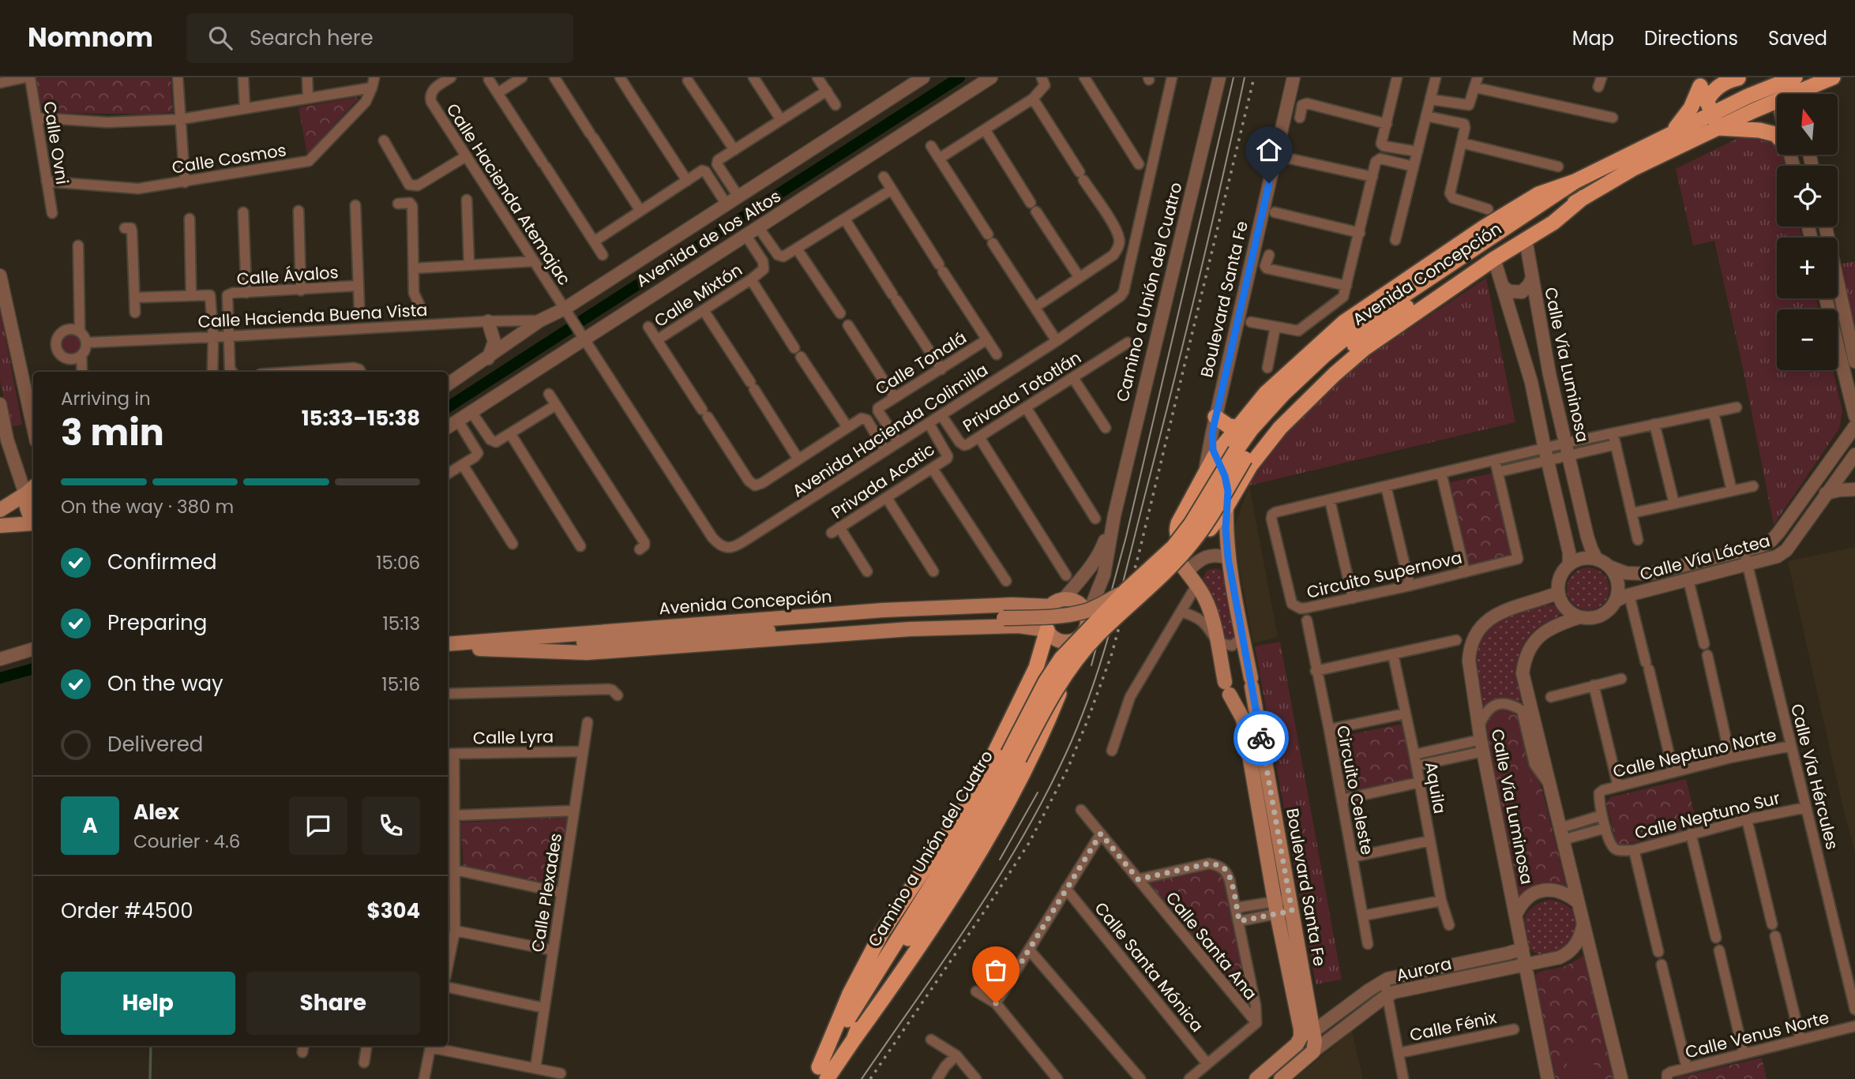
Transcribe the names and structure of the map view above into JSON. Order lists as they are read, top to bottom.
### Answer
{
  "streets": {
    "main road": ["Avenida Concepción", "Camino a Unión del Cuatro", "Boulevard Santa Fe"],
    "street": [
      "Calle Ovni",
      "Calle Cosmos",
      "Calle Hacienda Atemajac",
      "Avenida de los Altos",
      "Calle Ávalos",
      "Calle Mixtón",
      "Calle Hacienda Buena Vista",
      "Calle Tonalá",
      "Calle Vía Luminosa",
      "Privada Tototlán",
      "Avenida Hacienda Colimilla",
      "Privada Acatic",
      "Calle Vía Láctea",
      "Circuito Supernova",
      "Calle Lyra",
      "Calle Neptuno Norte",
      "Calle Vía Hércules",
      "Aquila",
      "Circuito Celeste",
      "Calle Neptuno Sur",
      "Calle Plexades",
      "Calle Santa Ana",
      "Calle Santa Mónica",
      "Aurora",
      "Calle Fénix",
      "Calle Venus Norte"
    ]
  },
  "crossings": [
    ["Calle Ovni", "Calle Cosmos"],
    ["Calle Hacienda Atemajac", "Avenida de los Altos"],
    ["Calle Hacienda Atemajac", "Avenida Hacienda Colimilla"],
    ["Avenida de los Altos", "Calle Mixtón"],
    ["Avenida de los Altos", "Calle Hacienda Buena Vista"],
    ["Avenida de los Altos", "Avenida Hacienda Colimilla"],
    ["Avenida Concepción", "Camino a Unión del Cuatro"],
    ["Calle Ávalos", "Calle Hacienda Buena Vista"],
    ["Boulevard Santa Fe", "Aurora"],
    ["Calle Tonalá", "Avenida Hacienda Colimilla"],
    ["Calle Vía Luminosa", "Calle Vía Láctea"],
    ["Calle Vía Luminosa", "Aurora"],
    ["Privada Tototlán", "Avenida Hacienda Colimilla"],
    ["Avenida Hacienda Colimilla", "Privada Acatic"],
    ["Calle Vía Láctea", "Calle Vía Hércules"],
    ["Calle Lyra", "Calle Plexades"],
    ["Calle Neptuno Norte", "Calle Vía Hércules"],
    ["Calle Neptuno Norte", "Calle Neptuno Sur"],
    ["Calle Vía Hércules", "Calle Neptuno Sur"]
  ],
  "north": "top",
  "page": {
    "header": "Nomnom",
    "search": "Search here",
    "nav": ["Map", "Directions", "Saved"],
    "map_buttons": ["+", "−"],
    "heading": ["3 min", "Arriving in", "15:33–15:38"],
    "panel": [
      "Alex",
      "Courier · 4.6",
      "Order #4500",
      "$304"
    ],
    "bar": "On the way · 380 m",
    "list": [
      ["Confirmed", "15:06"],
      ["Preparing", "15:13"],
      ["On the way", "15:16"],
      "Delivered"
    ],
    "round": "A",
    "buttons": ["Help", "Share"]
  }
}
